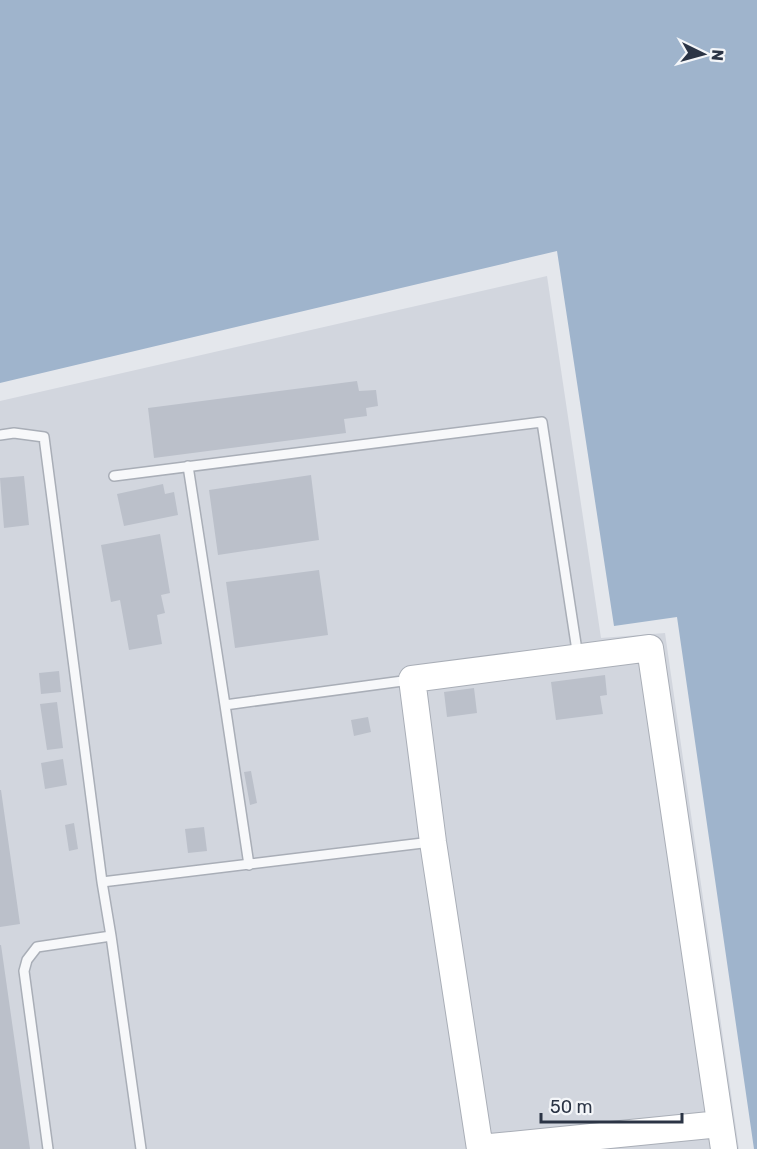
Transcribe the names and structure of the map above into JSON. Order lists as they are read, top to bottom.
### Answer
{
  "scale_bar": "50 m",
  "north": "right"
}
